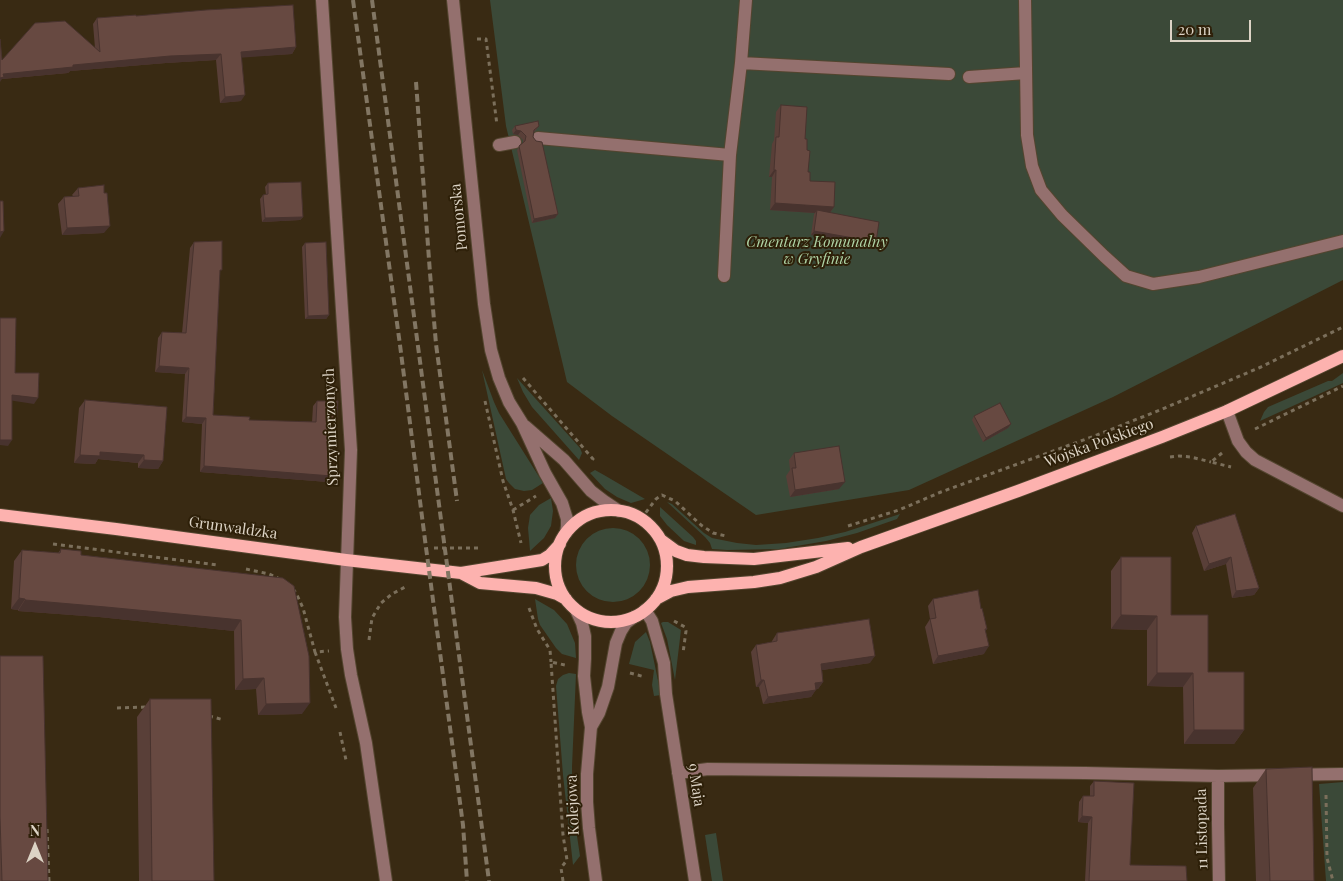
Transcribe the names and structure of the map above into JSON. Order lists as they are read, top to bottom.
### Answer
{
  "streets": {
    "main road": ["Wojska Polskiego", "Grunwaldzka"],
    "street": [
      "Pomorska",
      "Sprzymierzonych",
      "9 Maja",
      "Kolejowa",
      "11 Listopada"
    ]
  },
  "crossings": [
    ["Pomorska", "Wojska Polskiego"],
    ["Pomorska", "Grunwaldzka"],
    ["Pomorska", "9 Maja"],
    ["Pomorska", "Kolejowa"],
    ["Sprzymierzonych", "Grunwaldzka"],
    ["Wojska Polskiego", "Grunwaldzka"],
    ["Wojska Polskiego", "9 Maja"],
    ["Wojska Polskiego", "Kolejowa"],
    ["Grunwaldzka", "9 Maja"],
    ["Grunwaldzka", "Kolejowa"],
    ["9 Maja", "Kolejowa"]
  ],
  "parks": ["Cmentarz Komunalny w Gryfinie"],
  "scale_bar": "20 m",
  "north": "top"
}
